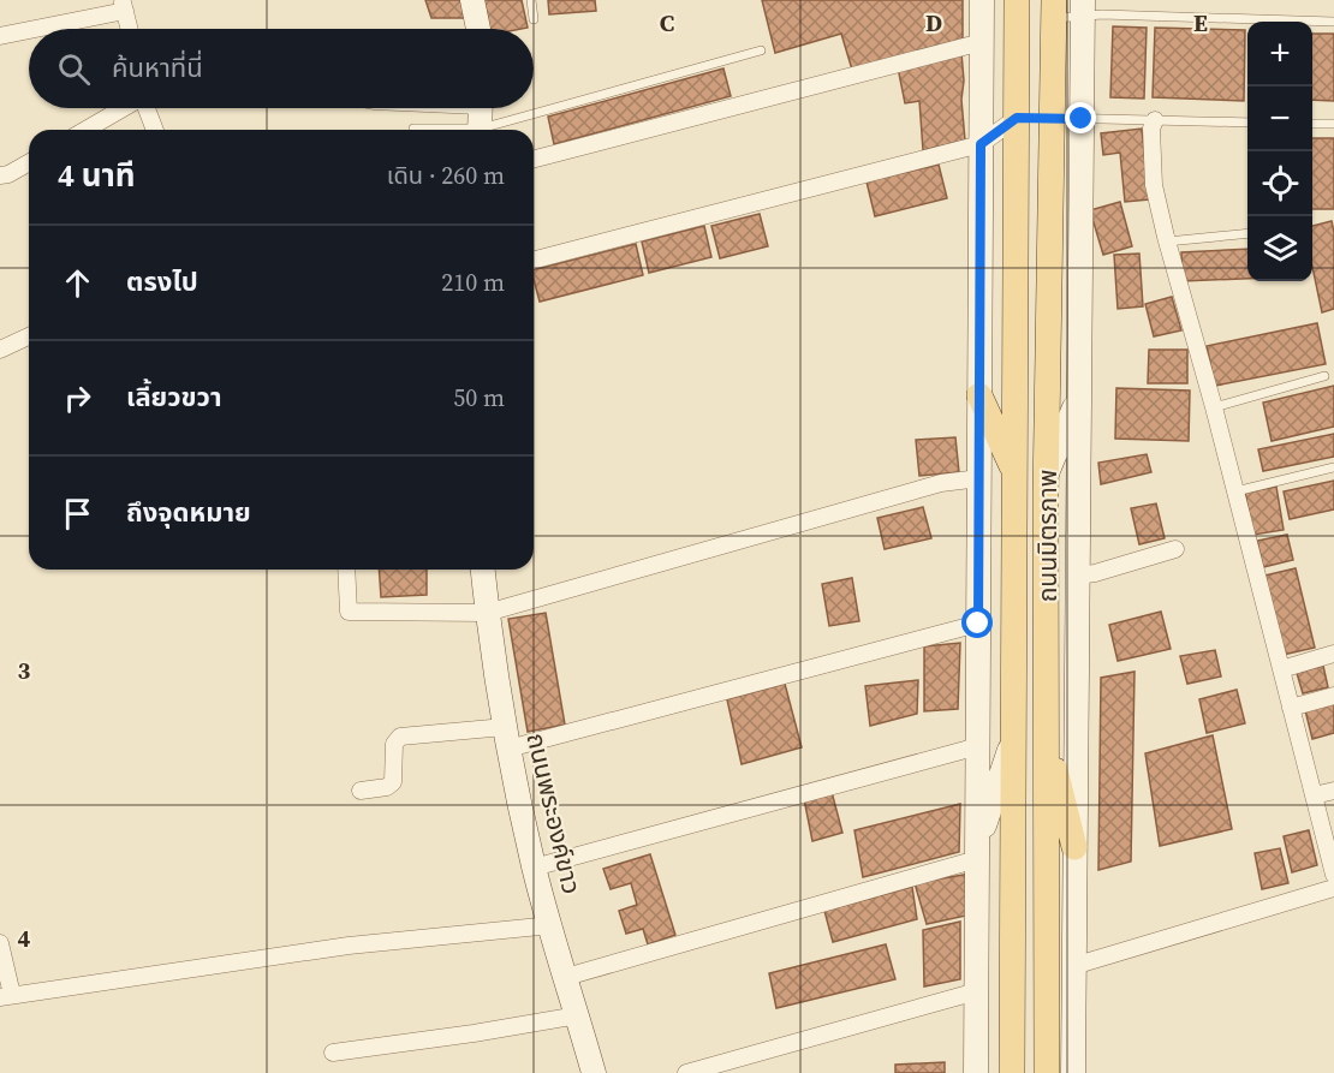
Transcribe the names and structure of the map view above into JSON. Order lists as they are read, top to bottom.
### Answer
{
  "streets": {
    "main road": ["ถนนมิตรภาพ", "ถนนพระองค์ขาว"]
  },
  "page": {
    "map_buttons": ["+", "−"],
    "search": "ค้นหาที่นี่",
    "heading": ["4 นาที", "เดิน · 260 m"],
    "list": [
      ["ตรงไป", "210 m"],
      ["เลี้ยวขวา", "50 m"],
      "ถึงจุดหมาย"
    ]
  },
  "grid": {
    "columns": ["C", "D", "E"],
    "rows": ["3", "4"]
  }
}
